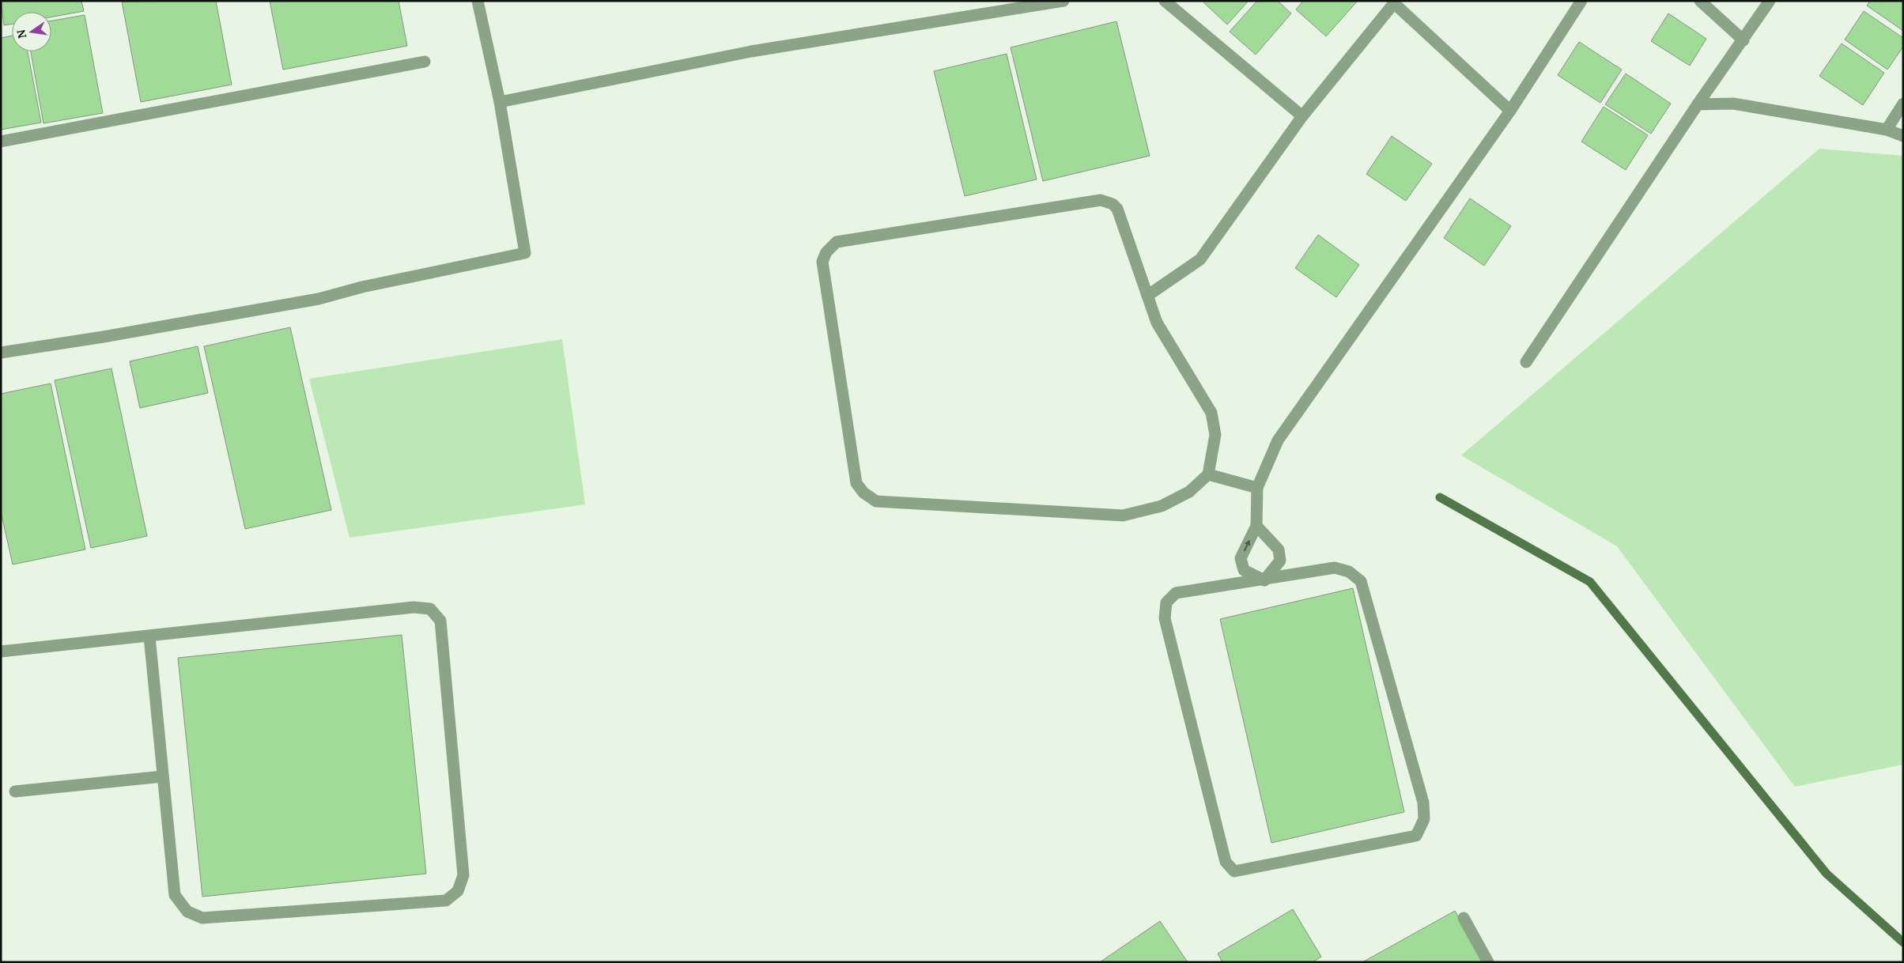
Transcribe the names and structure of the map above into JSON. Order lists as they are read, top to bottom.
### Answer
{
  "north": "left"
}
